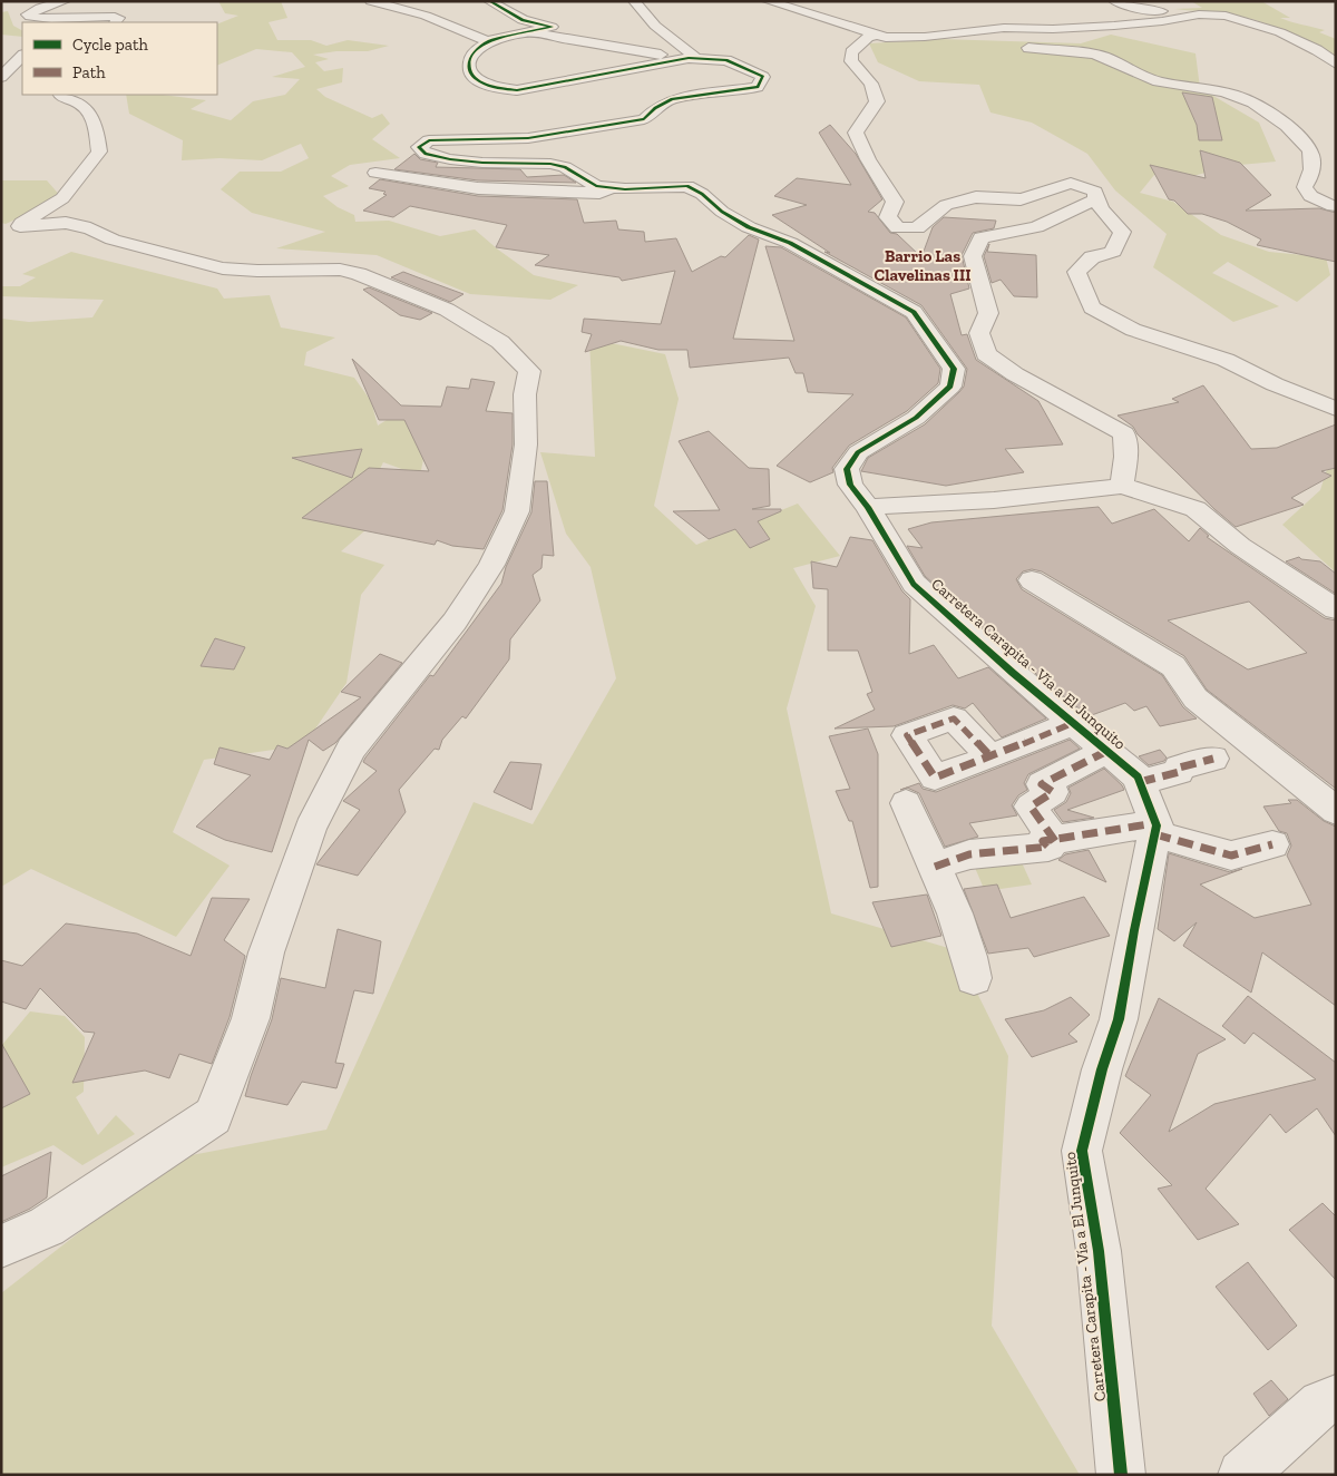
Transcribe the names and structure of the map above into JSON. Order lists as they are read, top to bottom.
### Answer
{
  "streets": {
    "street": ["Carretera Carapita - Vía a El Junquito"]
  },
  "districts": ["Barrio Las Clavelinas III"],
  "legend": ["Cycle path", "Path"]
}
